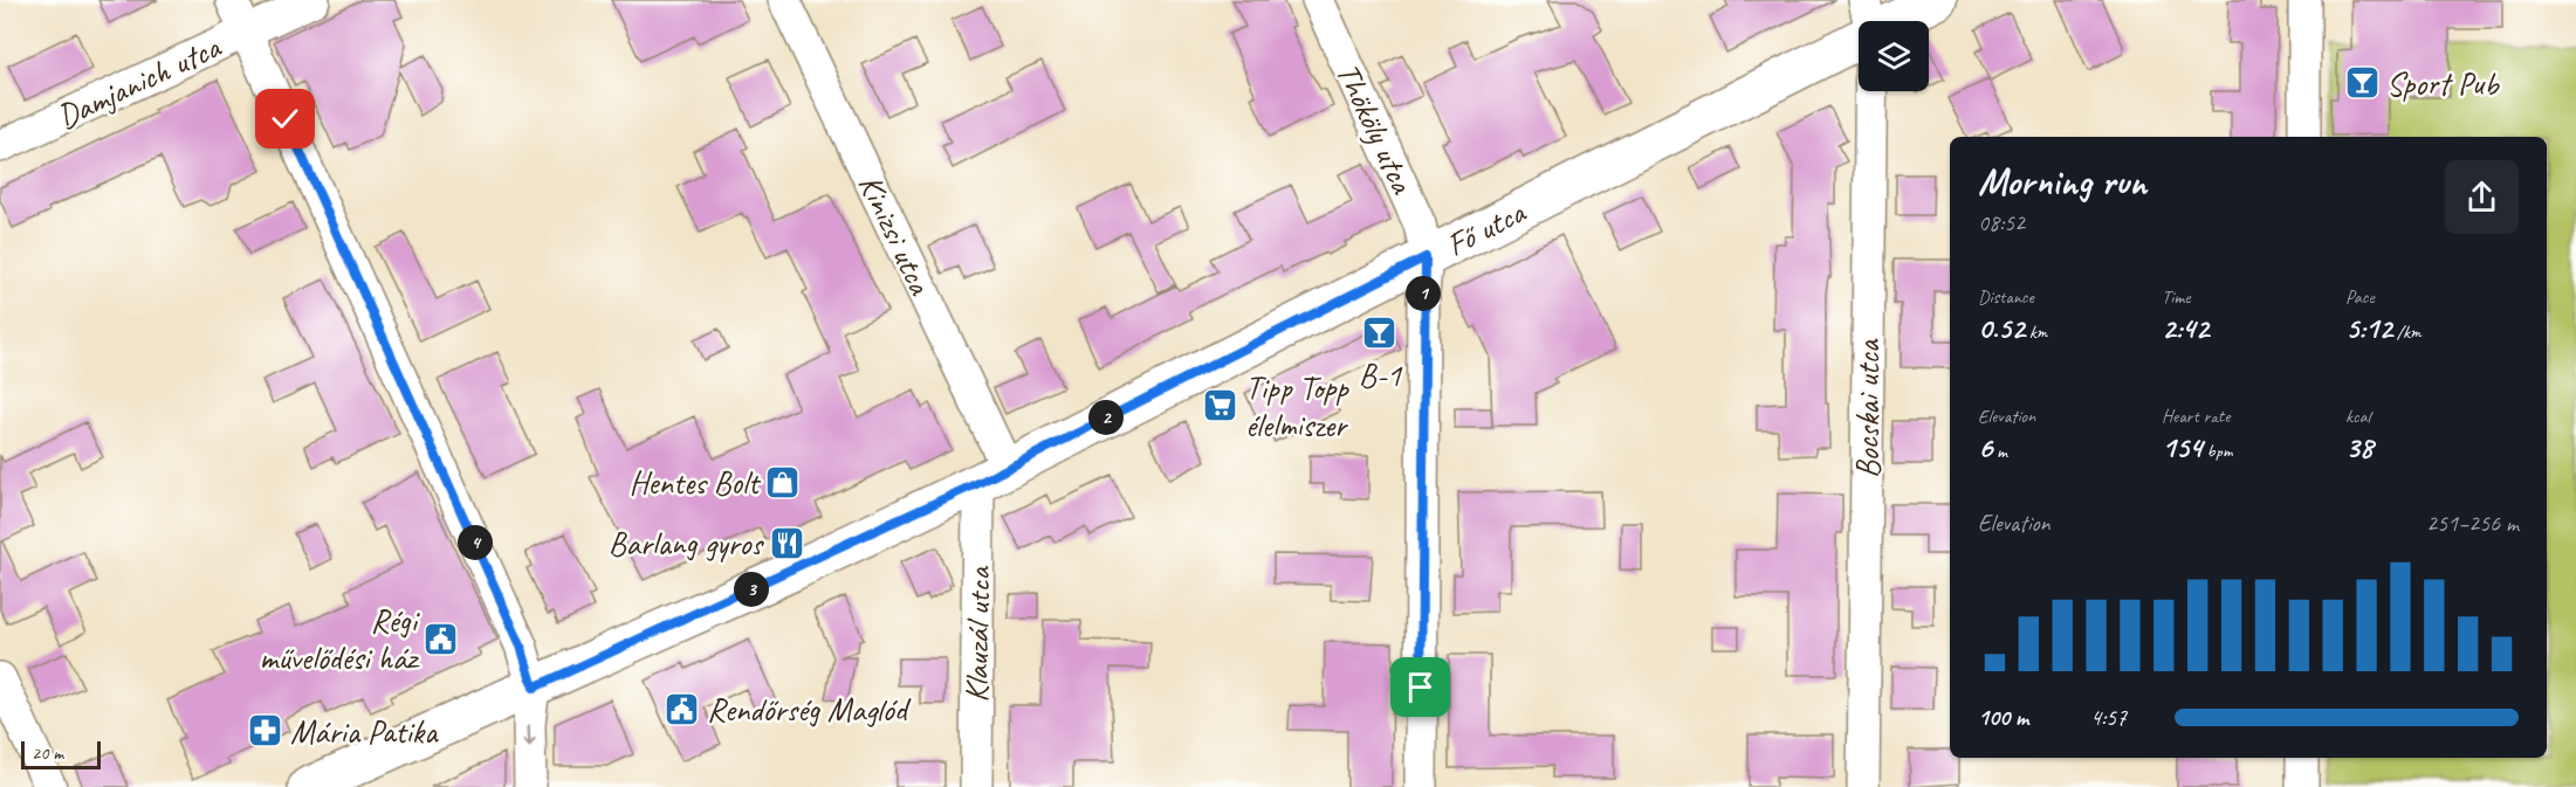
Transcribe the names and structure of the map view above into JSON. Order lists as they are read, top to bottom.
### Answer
{
  "streets": {
    "main road": ["Fő utca"],
    "street": [
      "Damjanich utca",
      "Thököly utca",
      "Kinizsi utca",
      "Bocskai utca",
      "Klauzál utca"
    ]
  },
  "crossings": [
    ["Thököly utca", "Fő utca"],
    ["Fő utca", "Kinizsi utca"],
    ["Fő utca", "Klauzál utca"],
    ["Kinizsi utca", "Klauzál utca"]
  ],
  "places": {
    "bar": ["Sport Pub", "B-1"],
    "supermarket": ["Tipp Topp élelmiszer"],
    "shop": ["Hentes Bolt"],
    "restaurant": ["Barlang gyros"],
    "public building": ["Régi művelődési ház", "Rendőrség Maglód"],
    "pharmacy": ["Mária Patika"]
  },
  "scale_bar": "20 m",
  "page": {
    "heading": ["Morning run", "08:52"],
    "stats": [
      ["Distance", "0.52 km"],
      ["Time", "2:42"],
      ["Pace", "5:12 /km"],
      ["Elevation", "6 m"],
      ["Heart rate", "154 bpm"],
      ["kcal", "38"]
    ],
    "pins": [
      "1",
      "2",
      "4",
      "3"
    ],
    "chart": ["Elevation", "251–256 m"],
    "list": [
      {
        "name": "100 m",
        "note": "4:57"
      }
    ],
    "scale": "20 m"
  }
}
